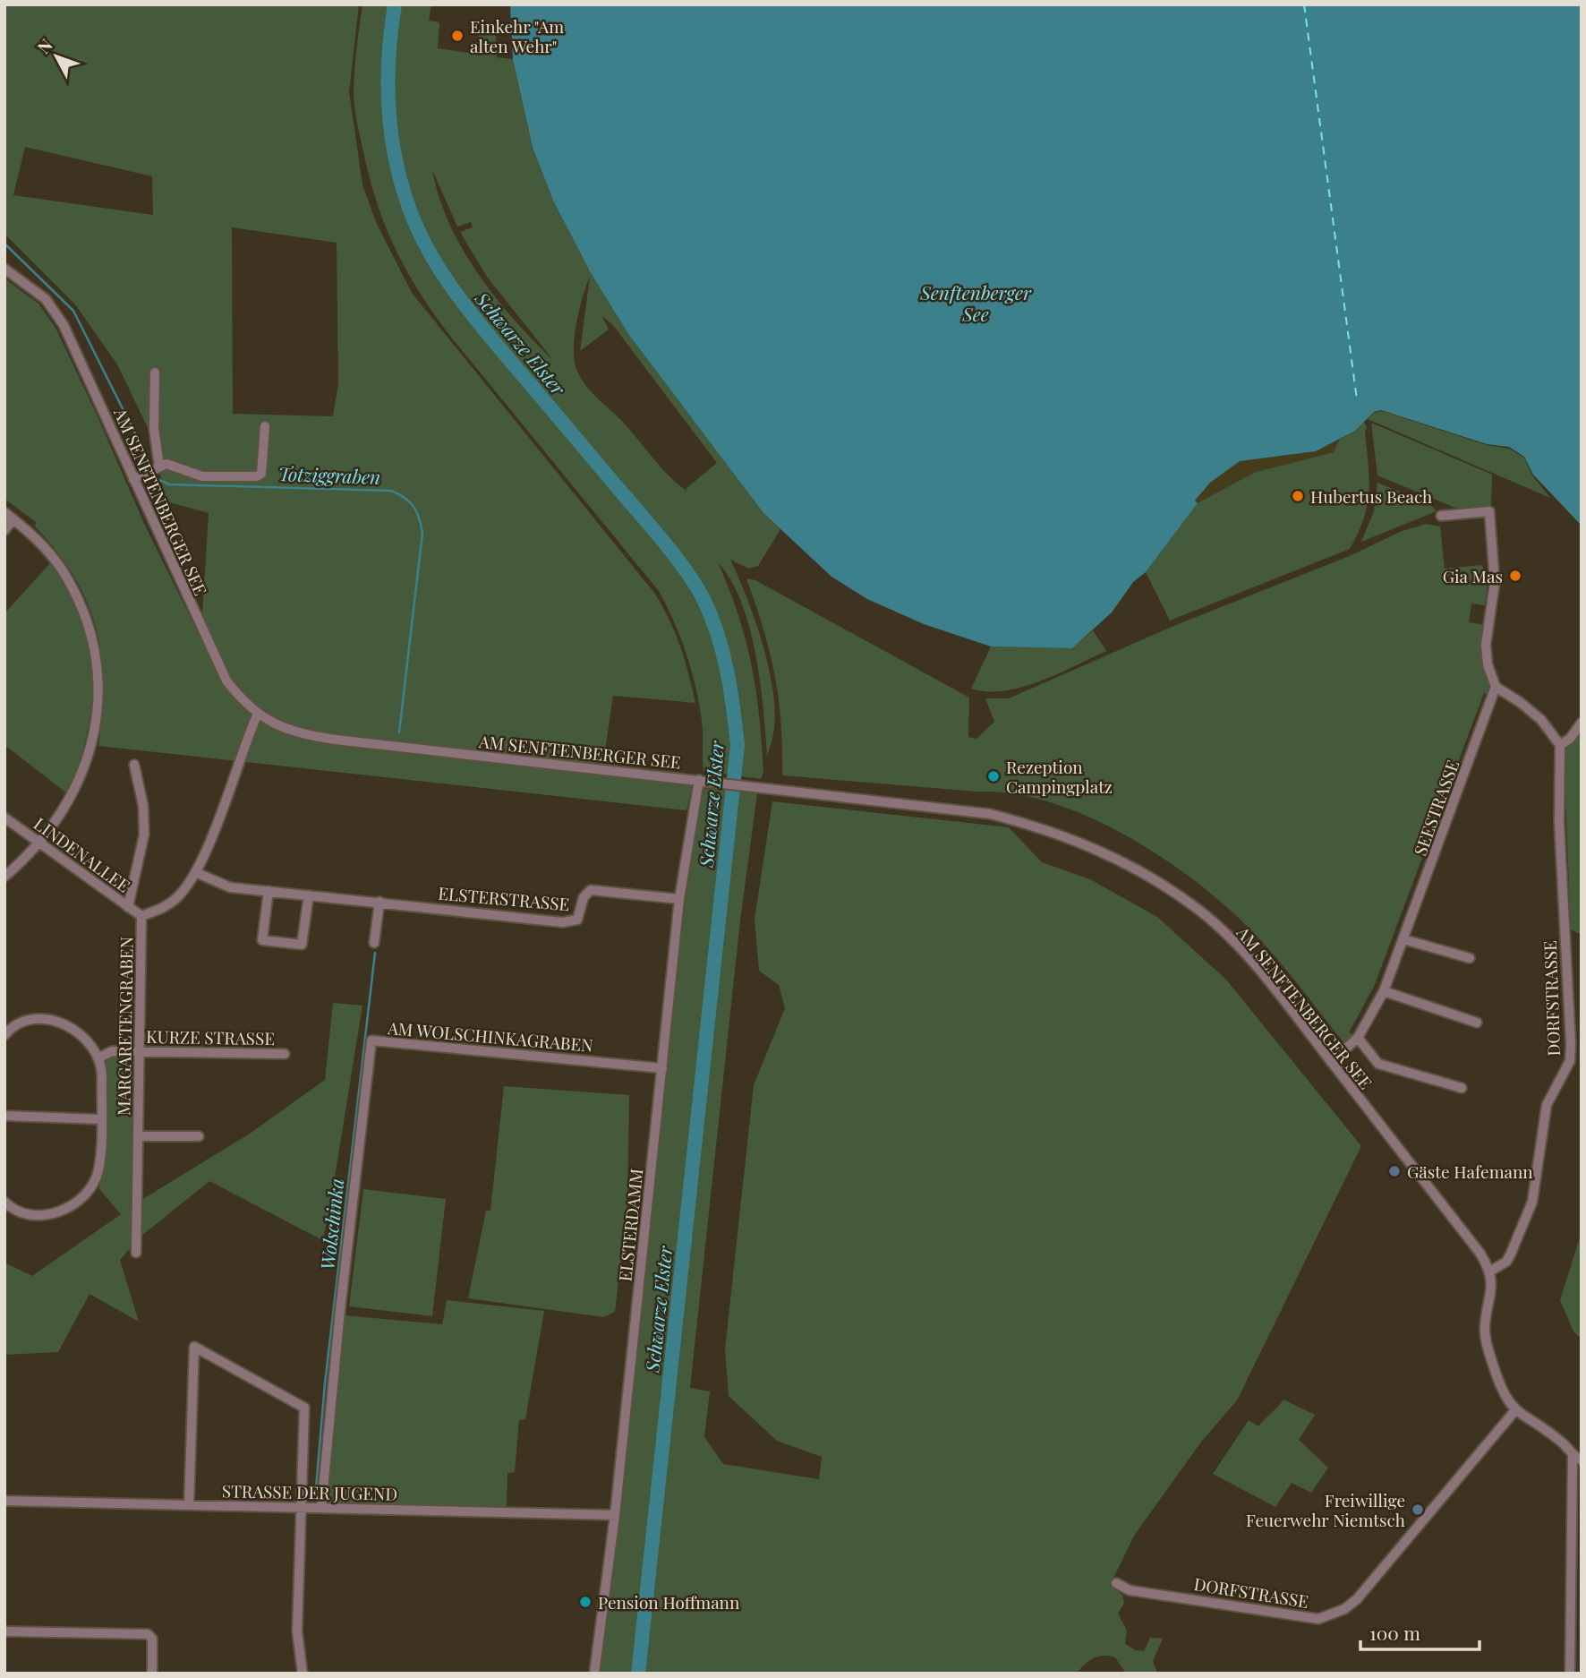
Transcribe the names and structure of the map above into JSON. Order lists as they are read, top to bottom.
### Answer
{
  "streets": {
    "street": [
      "AM SENFTENBERGER SEE",
      "SEESTRASSE",
      "LINDENALLEE",
      "ELSTERSTRASSE",
      "DORFSTRASSE",
      "MARGARETENGRABEN",
      "AM WOLSCHINKAGRABEN",
      "KURZE STRASSE",
      "ELSTERDAMM",
      "STRASSE DER JUGEND"
    ]
  },
  "crossings": [
    ["AM SENFTENBERGER SEE", "SEESTRASSE"],
    ["AM SENFTENBERGER SEE", "DORFSTRASSE"],
    ["AM SENFTENBERGER SEE", "ELSTERDAMM"],
    ["LINDENALLEE", "MARGARETENGRABEN"],
    ["ELSTERSTRASSE", "ELSTERDAMM"],
    ["MARGARETENGRABEN", "KURZE STRASSE"],
    ["AM WOLSCHINKAGRABEN", "ELSTERDAMM"],
    ["AM WOLSCHINKAGRABEN", "STRASSE DER JUGEND"],
    ["ELSTERDAMM", "STRASSE DER JUGEND"]
  ],
  "water": [
    "Senftenberger See",
    "Schwarze Elster",
    "Totziggraben",
    "Wolschinka"
  ],
  "places": [
    "Einkehr \"Am alten Wehr\"",
    "Hubertus Beach",
    "Gia Mas",
    "Rezeption Campingplatz",
    "Gäste Hafemann",
    "Freiwillige Feuerwehr Niemtsch",
    "Pension Hoffmann"
  ],
  "scale_bar": "100 m",
  "north": "top left"
}
